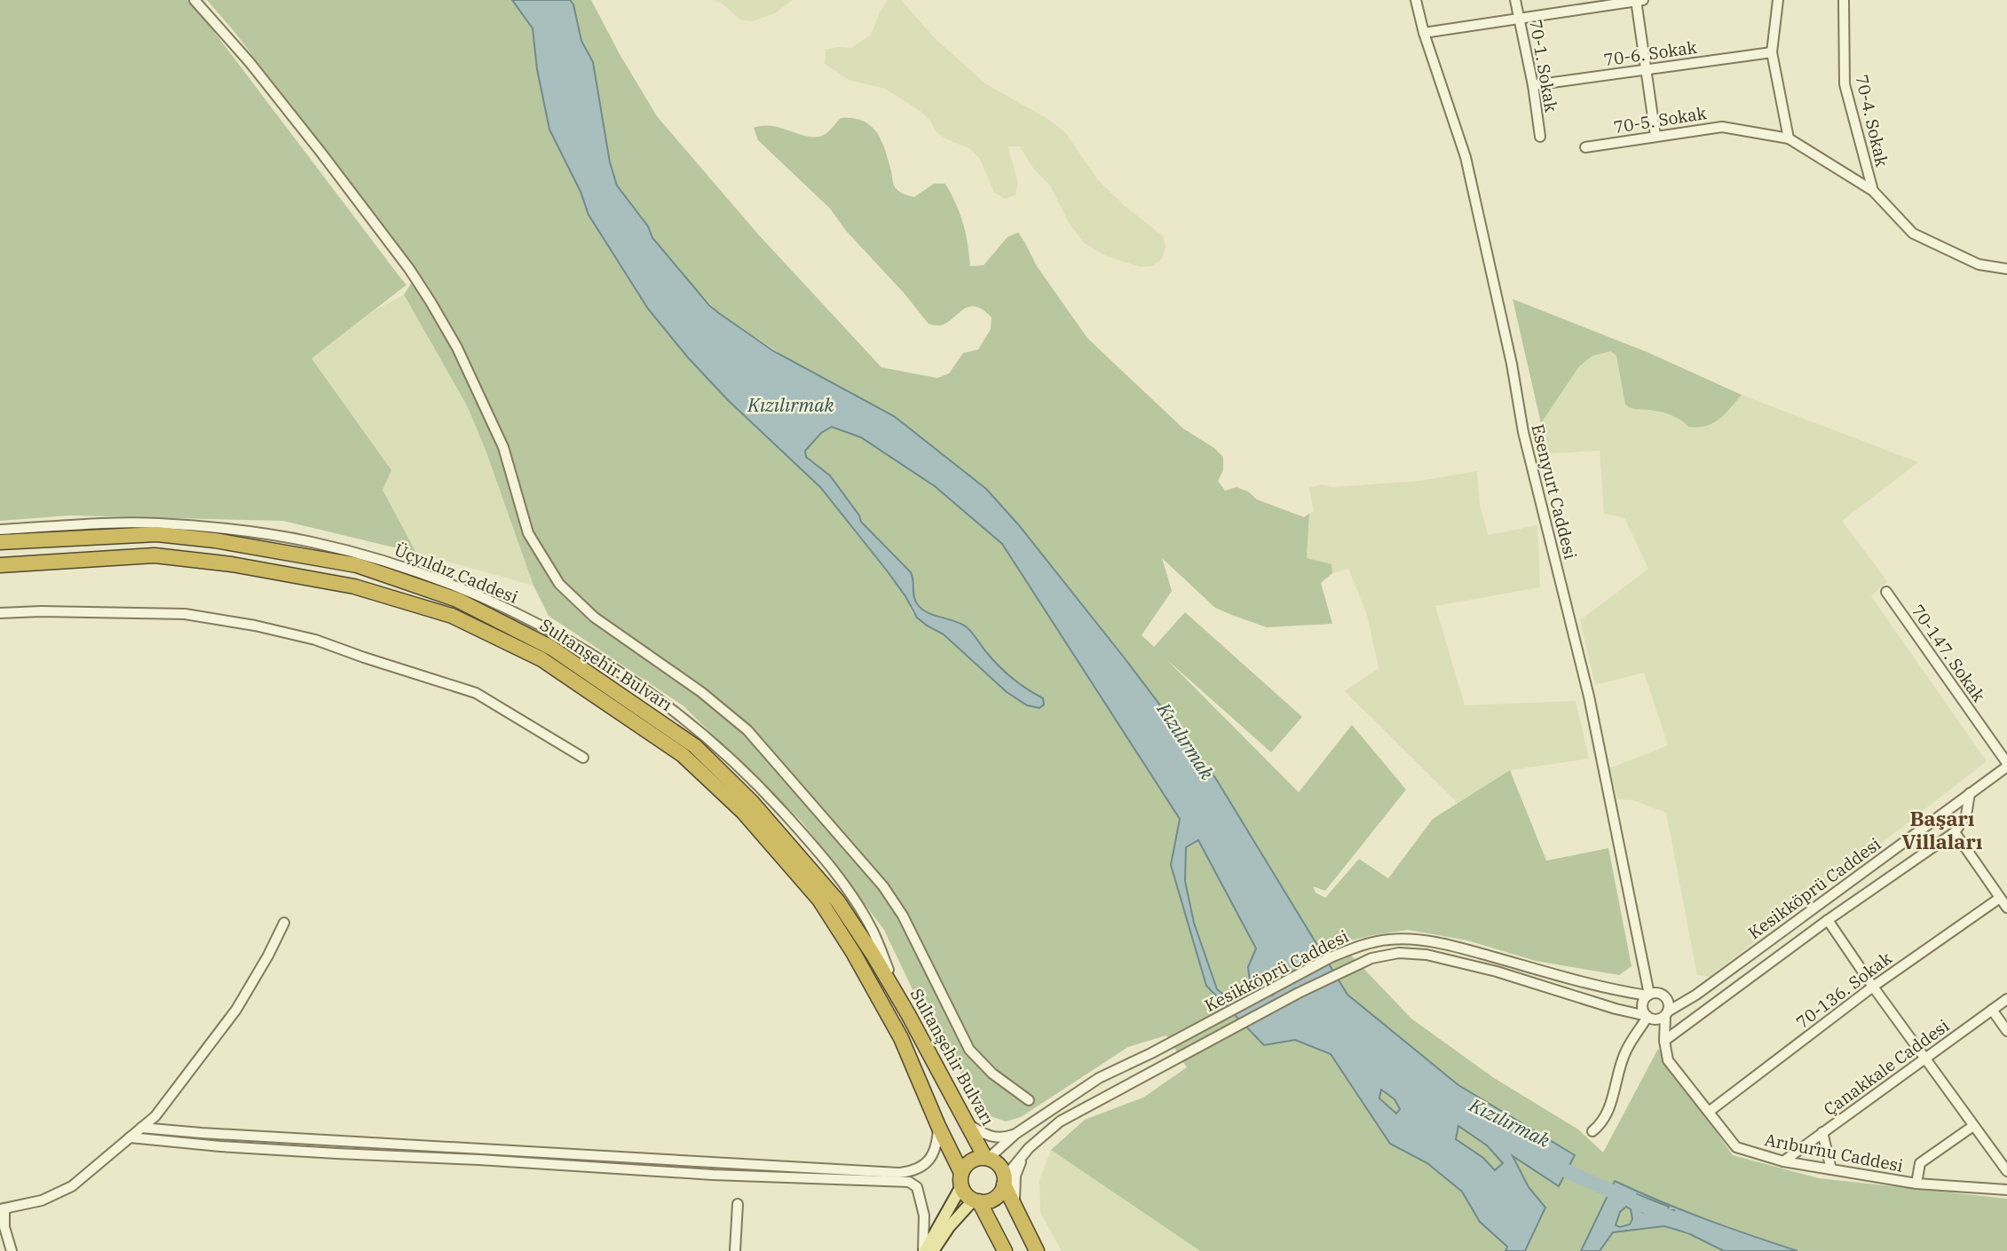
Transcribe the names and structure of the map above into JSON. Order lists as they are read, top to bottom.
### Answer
{
  "streets": {
    "highway": ["Sultanşehir Bulvarı"],
    "street": [
      "70-6. Sokak",
      "70-1. Sokak",
      "70-5. Sokak",
      "70-4. Sokak",
      "Esenyurt Caddesi",
      "Üçyıldız Caddesi",
      "70-147. Sokak",
      "Kesikköprü Caddesi",
      "70-136. Sokak",
      "Çanakkale Caddesi",
      "Arıburnu Caddesi"
    ]
  },
  "crossings": [
    ["70-6. Sokak", "70-1. Sokak"],
    ["70-5. Sokak", "70-4. Sokak"],
    ["Esenyurt Caddesi", "Kesikköprü Caddesi"],
    ["Esenyurt Caddesi", "Arıburnu Caddesi"],
    ["Üçyıldız Caddesi", "Sultanşehir Bulvarı"],
    ["70-147. Sokak", "Kesikköprü Caddesi"],
    ["Sultanşehir Bulvarı", "Kesikköprü Caddesi"],
    ["Kesikköprü Caddesi", "Arıburnu Caddesi"],
    ["70-136. Sokak", "Arıburnu Caddesi"],
    ["Çanakkale Caddesi", "Arıburnu Caddesi"]
  ],
  "districts": ["Başarı Villaları"],
  "water": ["Kızılırmak"]
}
